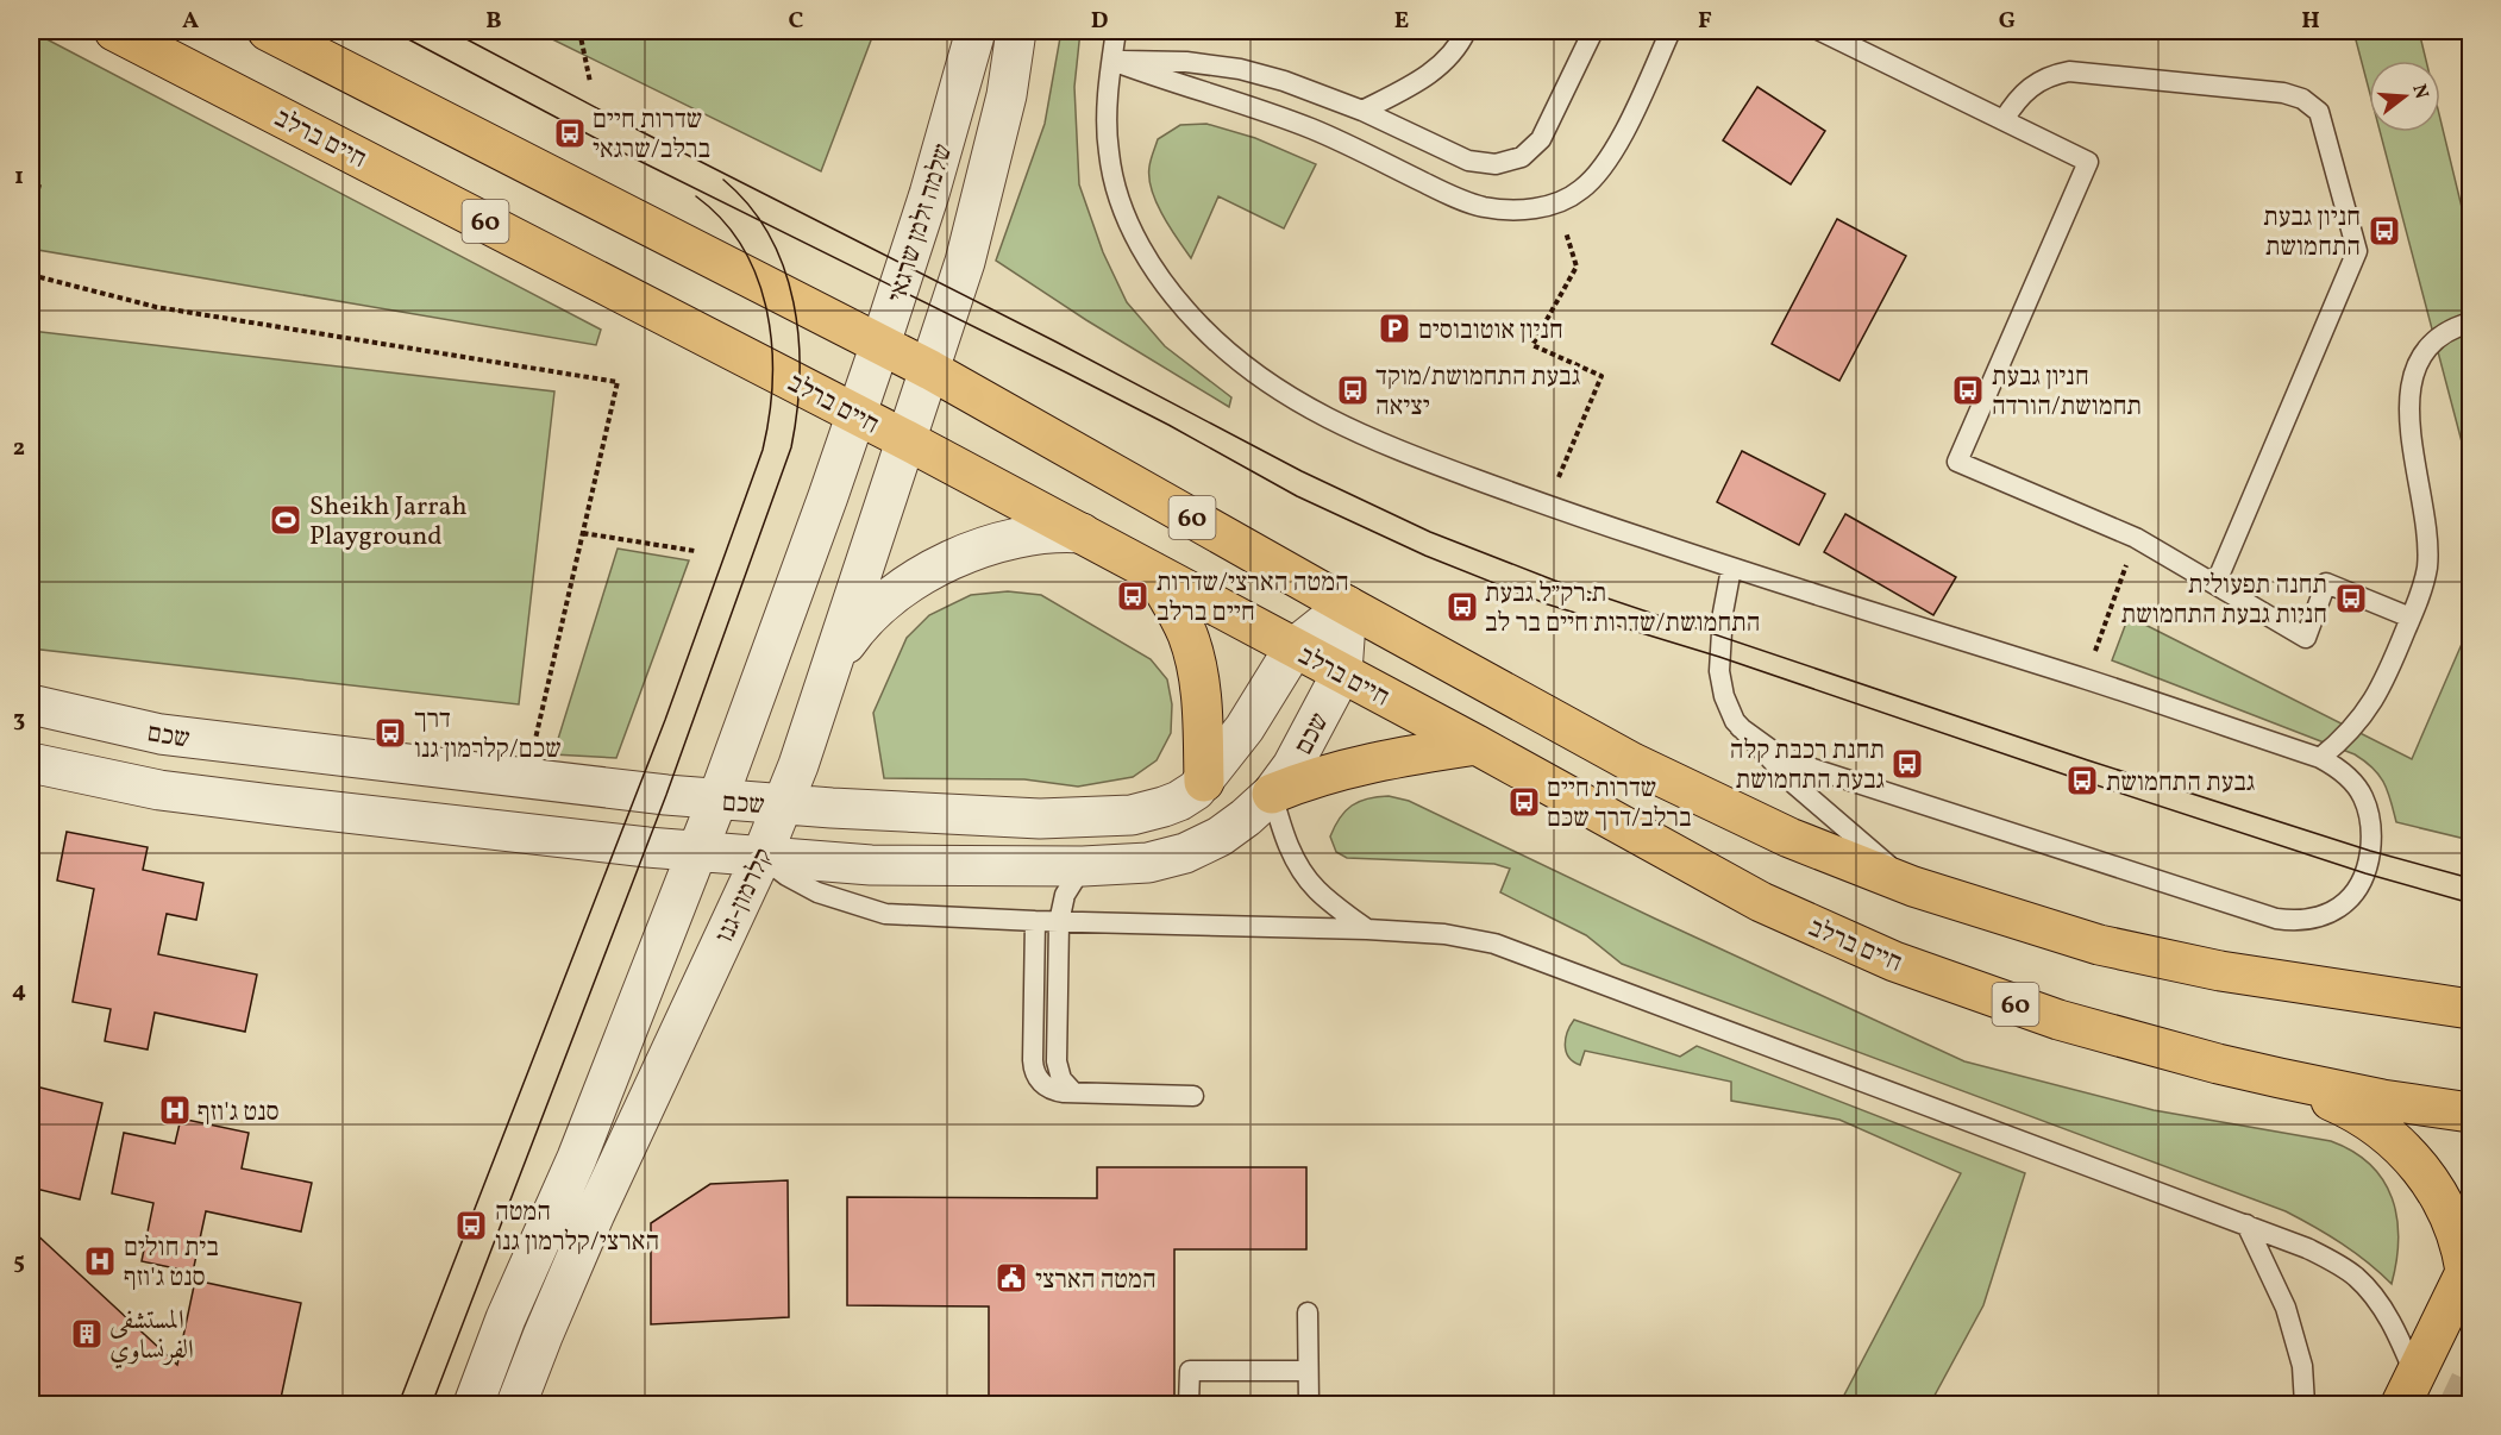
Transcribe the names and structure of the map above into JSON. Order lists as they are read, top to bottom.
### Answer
{
  "streets": {
    "highway": ["חיים ברלב", "60"],
    "street": ["שלמה זלמן שרגאי", "שכם", "קלרמון-גנו"]
  },
  "crossings": [
    ["חיים ברלב", "שלמה זלמן שרגאי"],
    ["חיים ברלב", "שכם"],
    ["חיים ברלב", "קלרמון-גנו"],
    ["60", "שלמה זלמן שרגאי"],
    ["60", "שכם"],
    ["60", "קלרמון-גנו"],
    ["שלמה זלמן שרגאי", "קלרמון-גנו"],
    ["שכם", "קלרמון-גנו"]
  ],
  "places": {
    "bus stop": [
      "שדרות חיים ברלב/שרגאי",
      "חניון גבעת התחמושת",
      "גבעת התחמושת/מוקד יציאה",
      "חניון גבעת תחמושת/הורדה",
      "המטה הארצי/שדרות חיים ברלב",
      "תחנה תפעולית חניות גבעת התחמושת",
      "ת.רק״ל גבעת התחמושת/שדרות חיים בר לב",
      "דרך שכם/קלרמון גנו",
      "תחנת רכבת קלה גבעת התחמושת",
      "גבעת התחמושת",
      "שדרות חיים ברלב/דרך שכם",
      "המטה הארצי/קלרמון גנו"
    ],
    "parking": ["חניון אוטובוסים"],
    "sports": ["Sheikh Jarrah Playground"],
    "hospital": ["סנט ג'וזף", "בית חולים סנט ג'וזף"],
    "public building": ["המטה הארצי"],
    "building": ["المستشفى الفرنساوي"]
  },
  "north": "right",
  "grid": {
    "columns": [
      "A",
      "B",
      "C",
      "D",
      "E",
      "F",
      "G",
      "H"
    ],
    "rows": [
      "1",
      "2",
      "3",
      "4",
      "5"
    ]
  }
}
